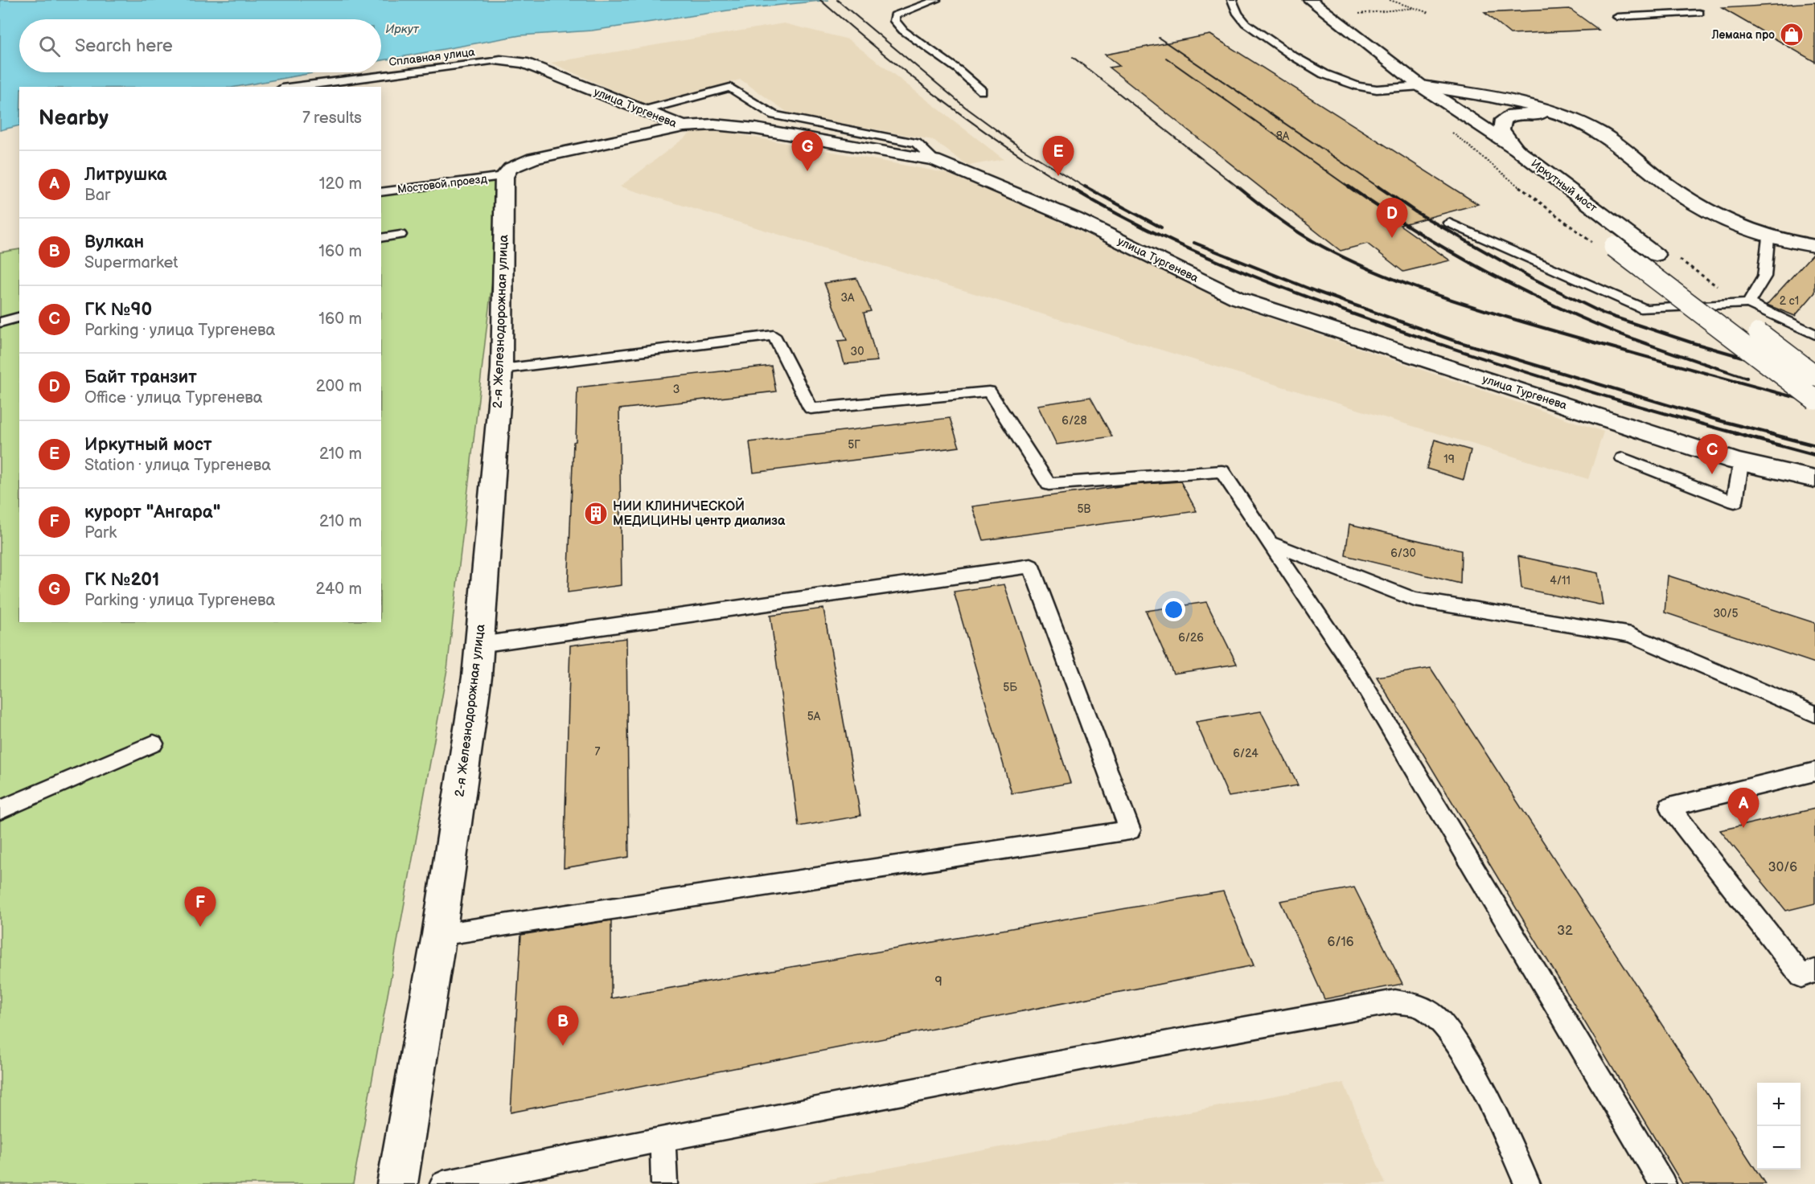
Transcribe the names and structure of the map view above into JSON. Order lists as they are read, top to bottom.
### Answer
{
  "streets": {
    "street": ["улица Тургенева", "Иркутный мост", "2-я Железнодорожная улица"],
    "lane": ["Сплавная улица", "Мостовой проезд"]
  },
  "crossings": [
    ["Сплавная улица", "улица Тургенева"],
    ["Мостовой проезд", "2-я Железнодорожная улица"]
  ],
  "water": ["Иркут"],
  "places": {
    "shop": ["Лемана про"],
    "building": ["НИИ КЛИНИЧЕСКОЙ МЕДИЦИНЫ центр диализа"]
  },
  "house_numbers": [
    "8А",
    "3А",
    "2 с1",
    "30",
    "3",
    "6/28",
    "5Г",
    "19",
    "5В",
    "6/30",
    "4/11",
    "30/5",
    "6/26",
    "5Б",
    "5А",
    "7",
    "6/24",
    "30/6",
    "32",
    "6/16",
    "9"
  ],
  "page": {
    "search": "Search here",
    "heading": ["Nearby", "7 results"],
    "pins": [
      "G",
      "E",
      "D",
      "C",
      "A",
      "F",
      "B"
    ],
    "list": [
      {
        "mark": "A",
        "name": "Литрушка",
        "note": "Bar",
        "value": "120 m"
      },
      {
        "mark": "B",
        "name": "Вулкан",
        "note": "Supermarket",
        "value": "160 m"
      },
      {
        "mark": "C",
        "name": "ГК №90",
        "note": "Parking · улица Тургенева",
        "value": "160 m"
      },
      {
        "mark": "D",
        "name": "Байт транзит",
        "note": "Office · улица Тургенева",
        "value": "200 m"
      },
      {
        "mark": "E",
        "name": "Иркутный мост",
        "note": "Station · улица Тургенева",
        "value": "210 m"
      },
      {
        "mark": "F",
        "name": "курорт \"Ангара\"",
        "note": "Park",
        "value": "210 m"
      },
      {
        "mark": "G",
        "name": "ГК №201",
        "note": "Parking · улица Тургенева",
        "value": "240 m"
      }
    ],
    "map_buttons": ["+", "−"]
  }
}
